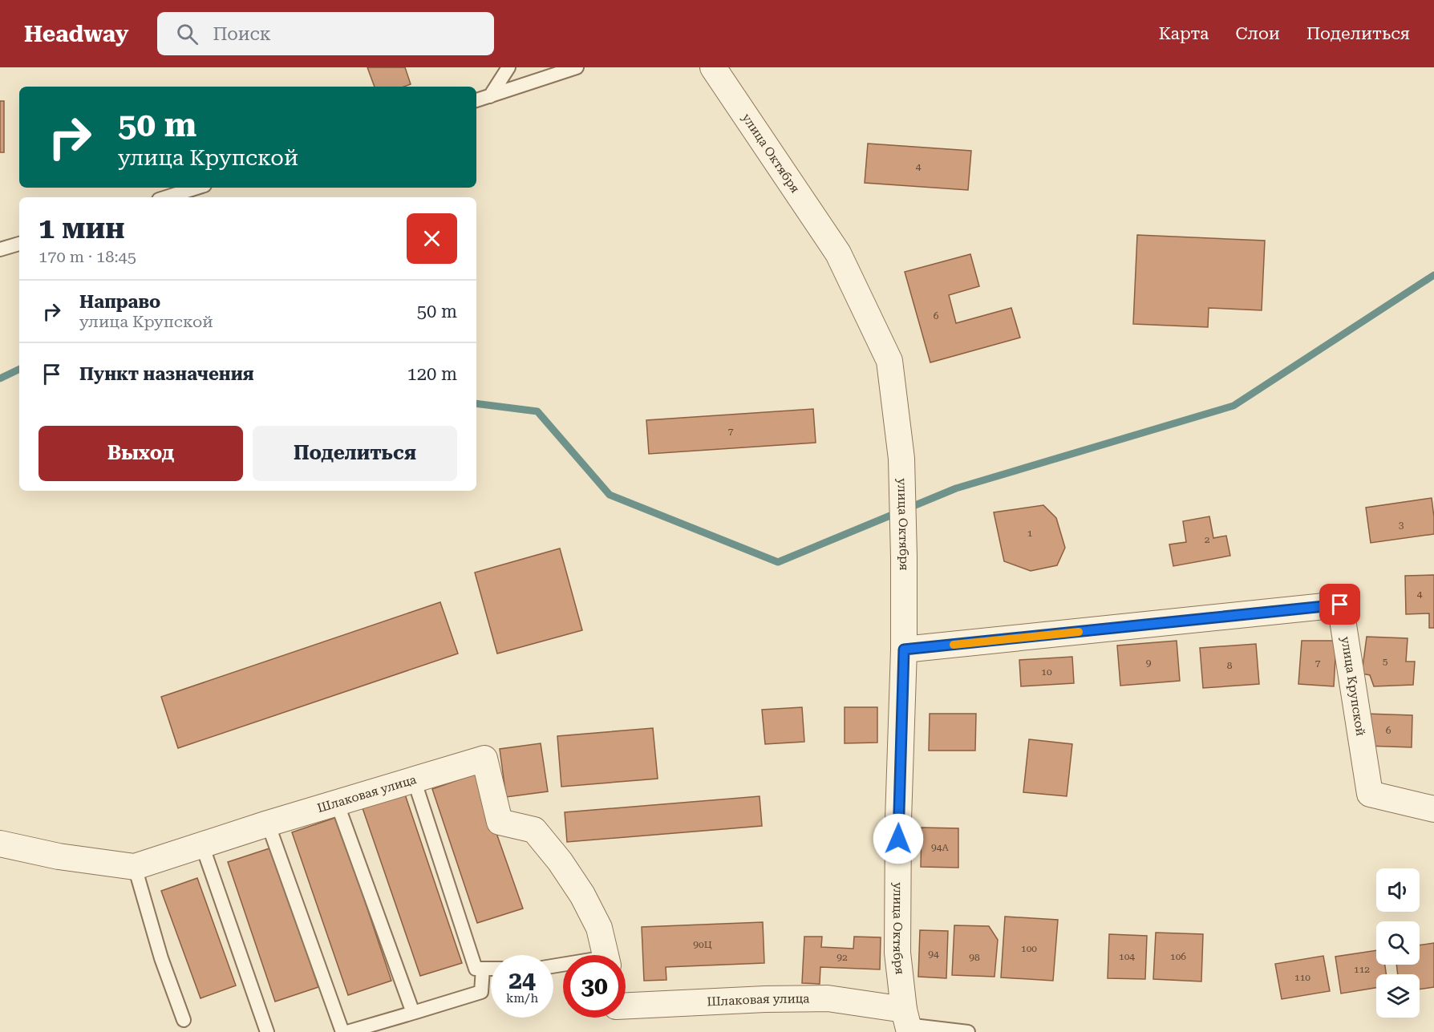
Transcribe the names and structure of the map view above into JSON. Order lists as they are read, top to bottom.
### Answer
{
  "streets": {
    "street": ["улица Октября", "улица Крупской", "Шлаковая улица"]
  },
  "crossings": [
    ["улица Октября", "улица Крупской"],
    ["улица Октября", "Шлаковая улица"]
  ],
  "house_numbers": [
    "4",
    "6",
    "7",
    "3",
    "1",
    "2",
    "4",
    "5",
    "9",
    "7",
    "8",
    "10",
    "6",
    "94А",
    "90Ц",
    "100",
    "94",
    "104",
    "106",
    "92",
    "98",
    "112",
    "110"
  ],
  "page": {
    "header": "Headway",
    "search": "Поиск",
    "nav": ["Карта", "Слои", "Поделиться"],
    "turn": ["50 m", "улица Крупской"],
    "heading": ["1 мин", "170 m · 18:45"],
    "list": [
      {
        "name": "Направо",
        "note": "улица Крупской",
        "value": "50 m"
      },
      {
        "name": "Пункт назначения",
        "value": "120 m"
      }
    ],
    "buttons": ["Выход", "Поделиться"],
    "speed": "24 km/h",
    "limit": "30"
  }
}
